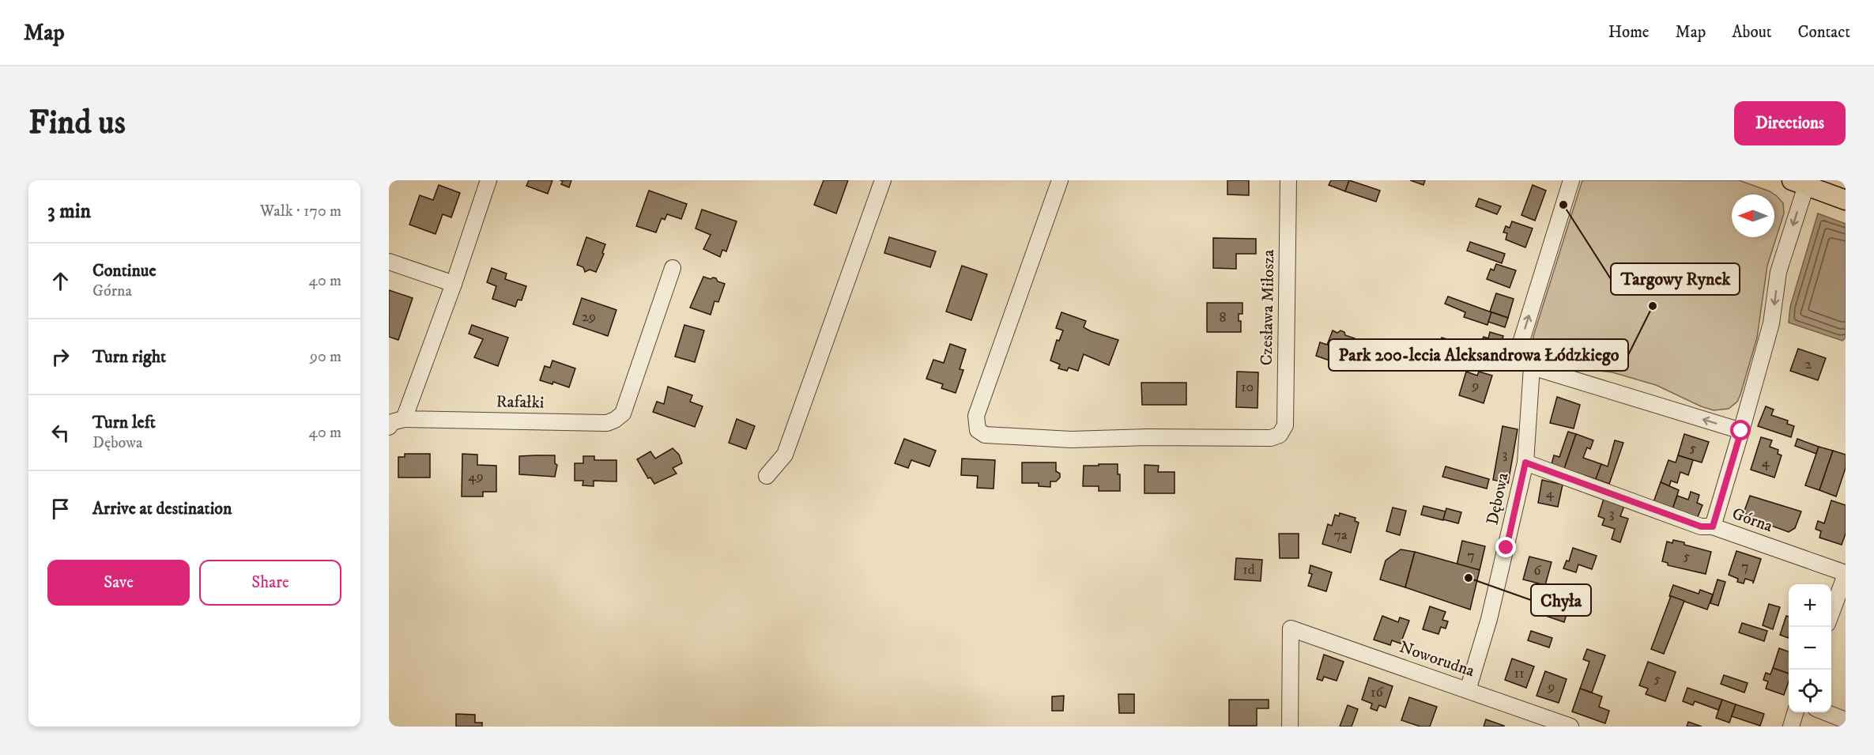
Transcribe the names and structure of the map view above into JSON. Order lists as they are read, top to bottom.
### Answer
{
  "streets": {
    "street": [
      "Czesława Miłosza",
      "Rafałki",
      "Dębowa",
      "Górna",
      "Noworudna"
    ]
  },
  "crossings": [
    ["Dębowa", "Noworudna"]
  ],
  "one_way": ["Górna"],
  "places": ["Targowy Rynek", "Park 200-lecia Aleksandrowa Łódzkiego", "Chyła"],
  "house_numbers": [
    "29",
    "8",
    "2",
    "9",
    "10",
    "5",
    "3",
    "4",
    "49",
    "4",
    "3",
    "7a",
    "7",
    "5",
    "7",
    "1d",
    "6",
    "11",
    "5",
    "9",
    "16"
  ],
  "north": "left",
  "page": {
    "header": "Map",
    "nav": [
      "Home",
      "Map",
      "About",
      "Contact"
    ],
    "buttons": [
      "Directions",
      ["Save", "Share"]
    ],
    "title": "Find us",
    "heading": ["3 min", "Walk · 170 m"],
    "list": [
      ["Continue", "Górna", "40 m"],
      ["Turn right", "90 m"],
      ["Turn left", "Dębowa", "40 m"],
      "Arrive at destination"
    ],
    "map_buttons": ["+", "−"]
  }
}
